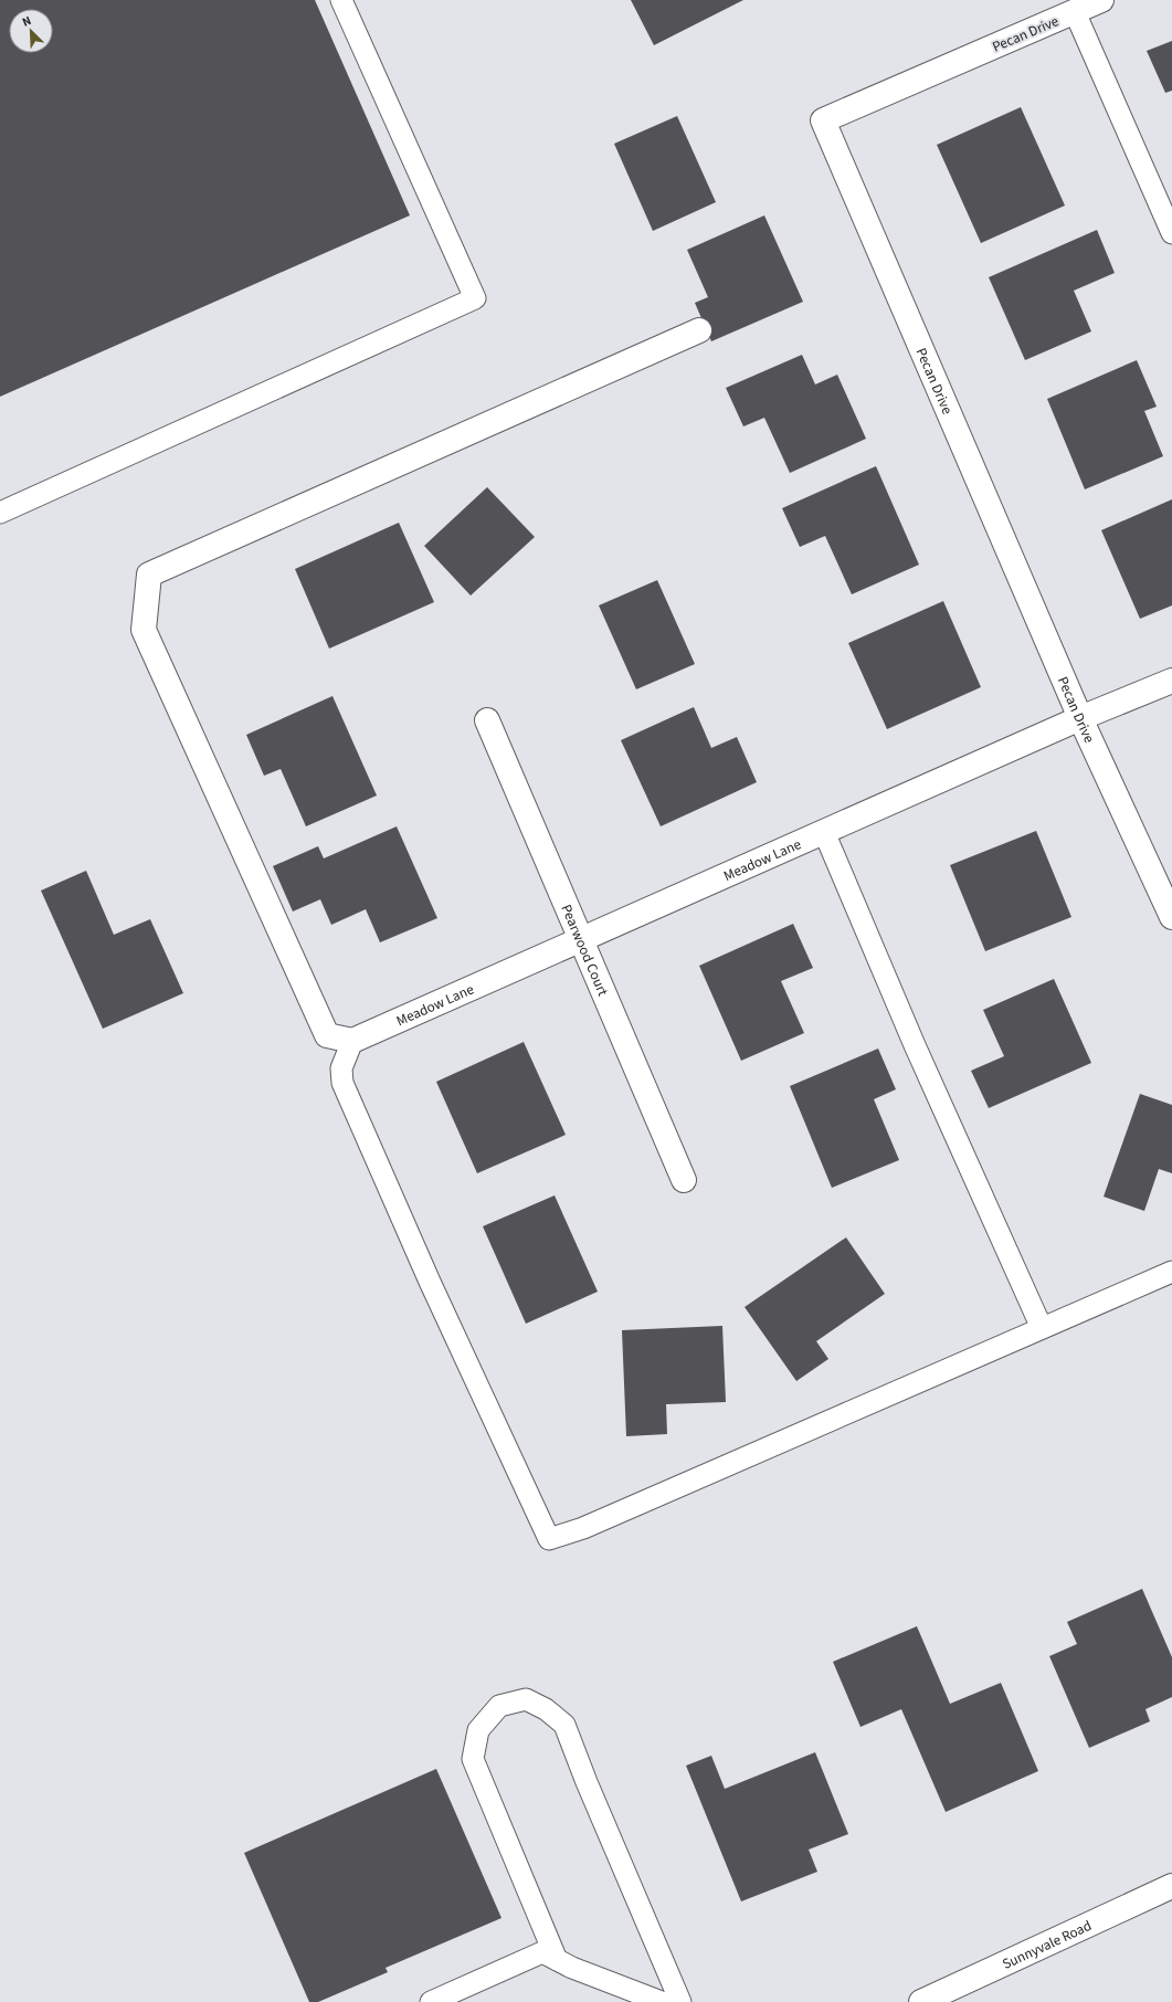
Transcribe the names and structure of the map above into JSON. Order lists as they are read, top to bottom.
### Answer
{
  "streets": {
    "street": [
      "Pecan Drive",
      "Meadow Lane",
      "Pearwood Court",
      "Sunnyvale Road"
    ]
  },
  "crossings": [
    ["Pecan Drive", "Meadow Lane"],
    ["Meadow Lane", "Pearwood Court"]
  ],
  "north": "top left"
}
